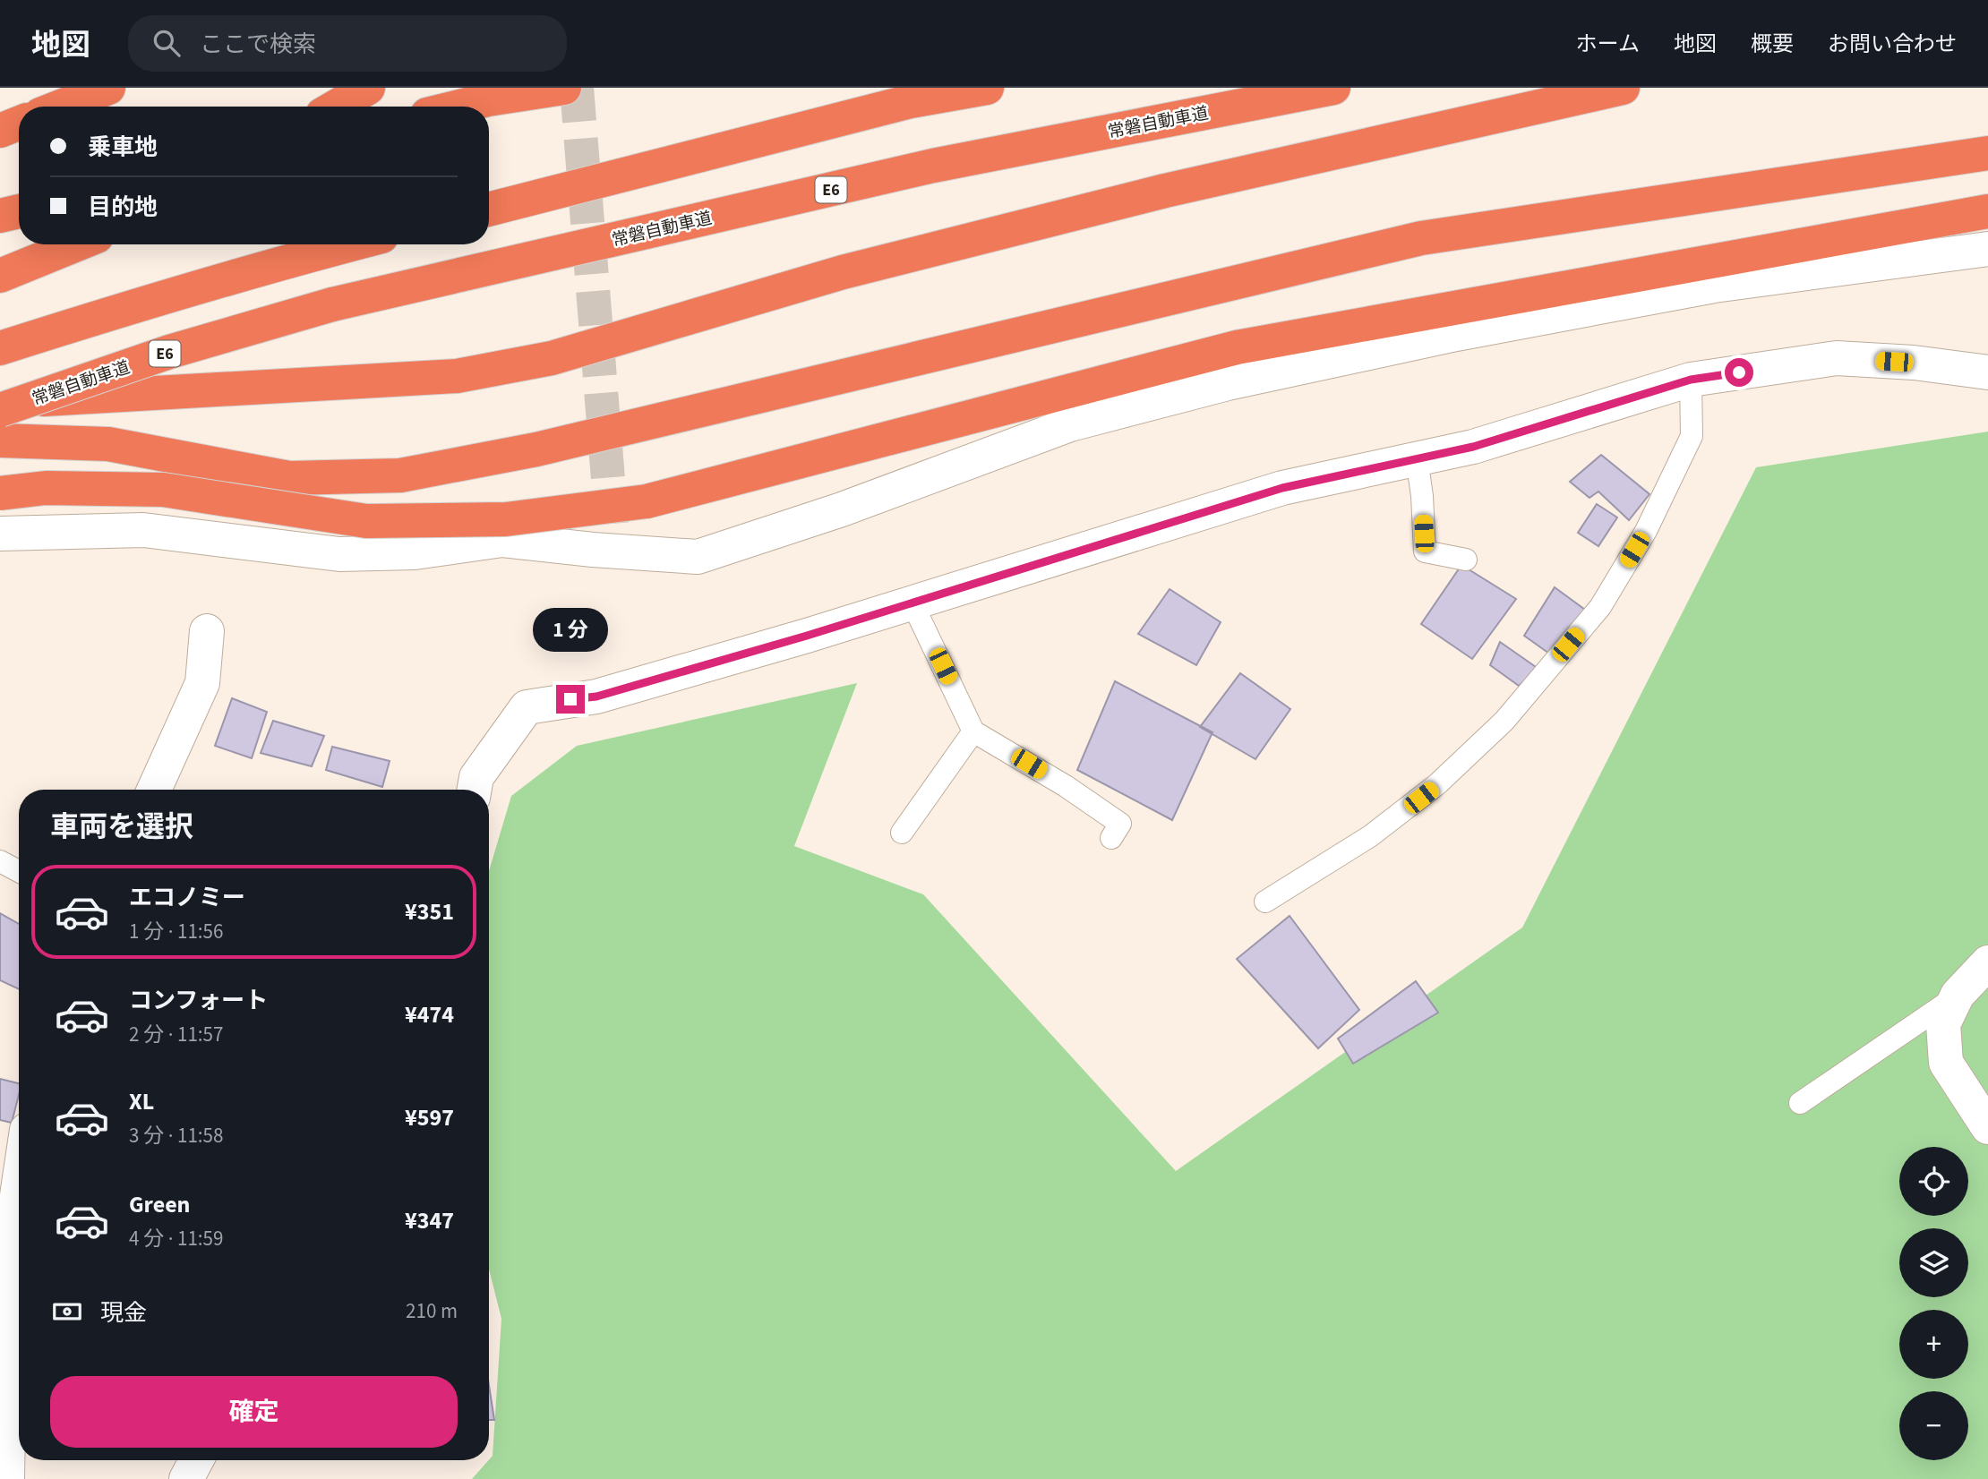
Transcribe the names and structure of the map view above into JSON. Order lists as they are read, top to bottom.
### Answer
{
  "streets": {
    "highway": ["常磐自動車道", "E6"]
  },
  "page": {
    "header": "地図",
    "search": "ここで検索",
    "nav": [
      "ホーム",
      "地図",
      "概要",
      "お問い合わせ"
    ],
    "banner": ["乗車地", "目的地"],
    "bubble": "1 分",
    "heading": "車両を選択",
    "list": [
      {
        "name": "エコノミー",
        "note": "1 分 · 11:56",
        "value": "¥351"
      },
      {
        "name": "コンフォート",
        "note": "2 分 · 11:57",
        "value": "¥474"
      },
      {
        "name": "XL",
        "note": "3 分 · 11:58",
        "value": "¥597"
      },
      {
        "name": "Green",
        "note": "4 分 · 11:59",
        "value": "¥347"
      }
    ],
    "map_buttons": ["+", "−"],
    "pay": ["現金", "210 m"],
    "buttons": "確定"
  }
}
